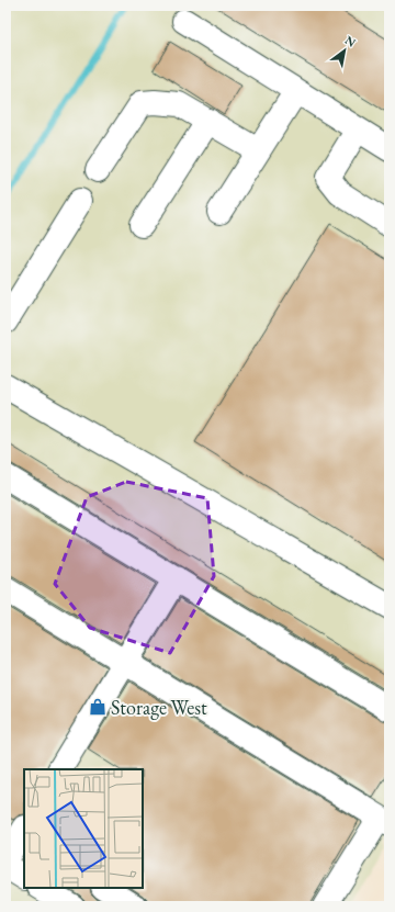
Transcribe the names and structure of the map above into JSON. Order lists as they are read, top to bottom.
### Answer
{
  "places": {
    "shop": ["Storage West"]
  },
  "north": "top right"
}
